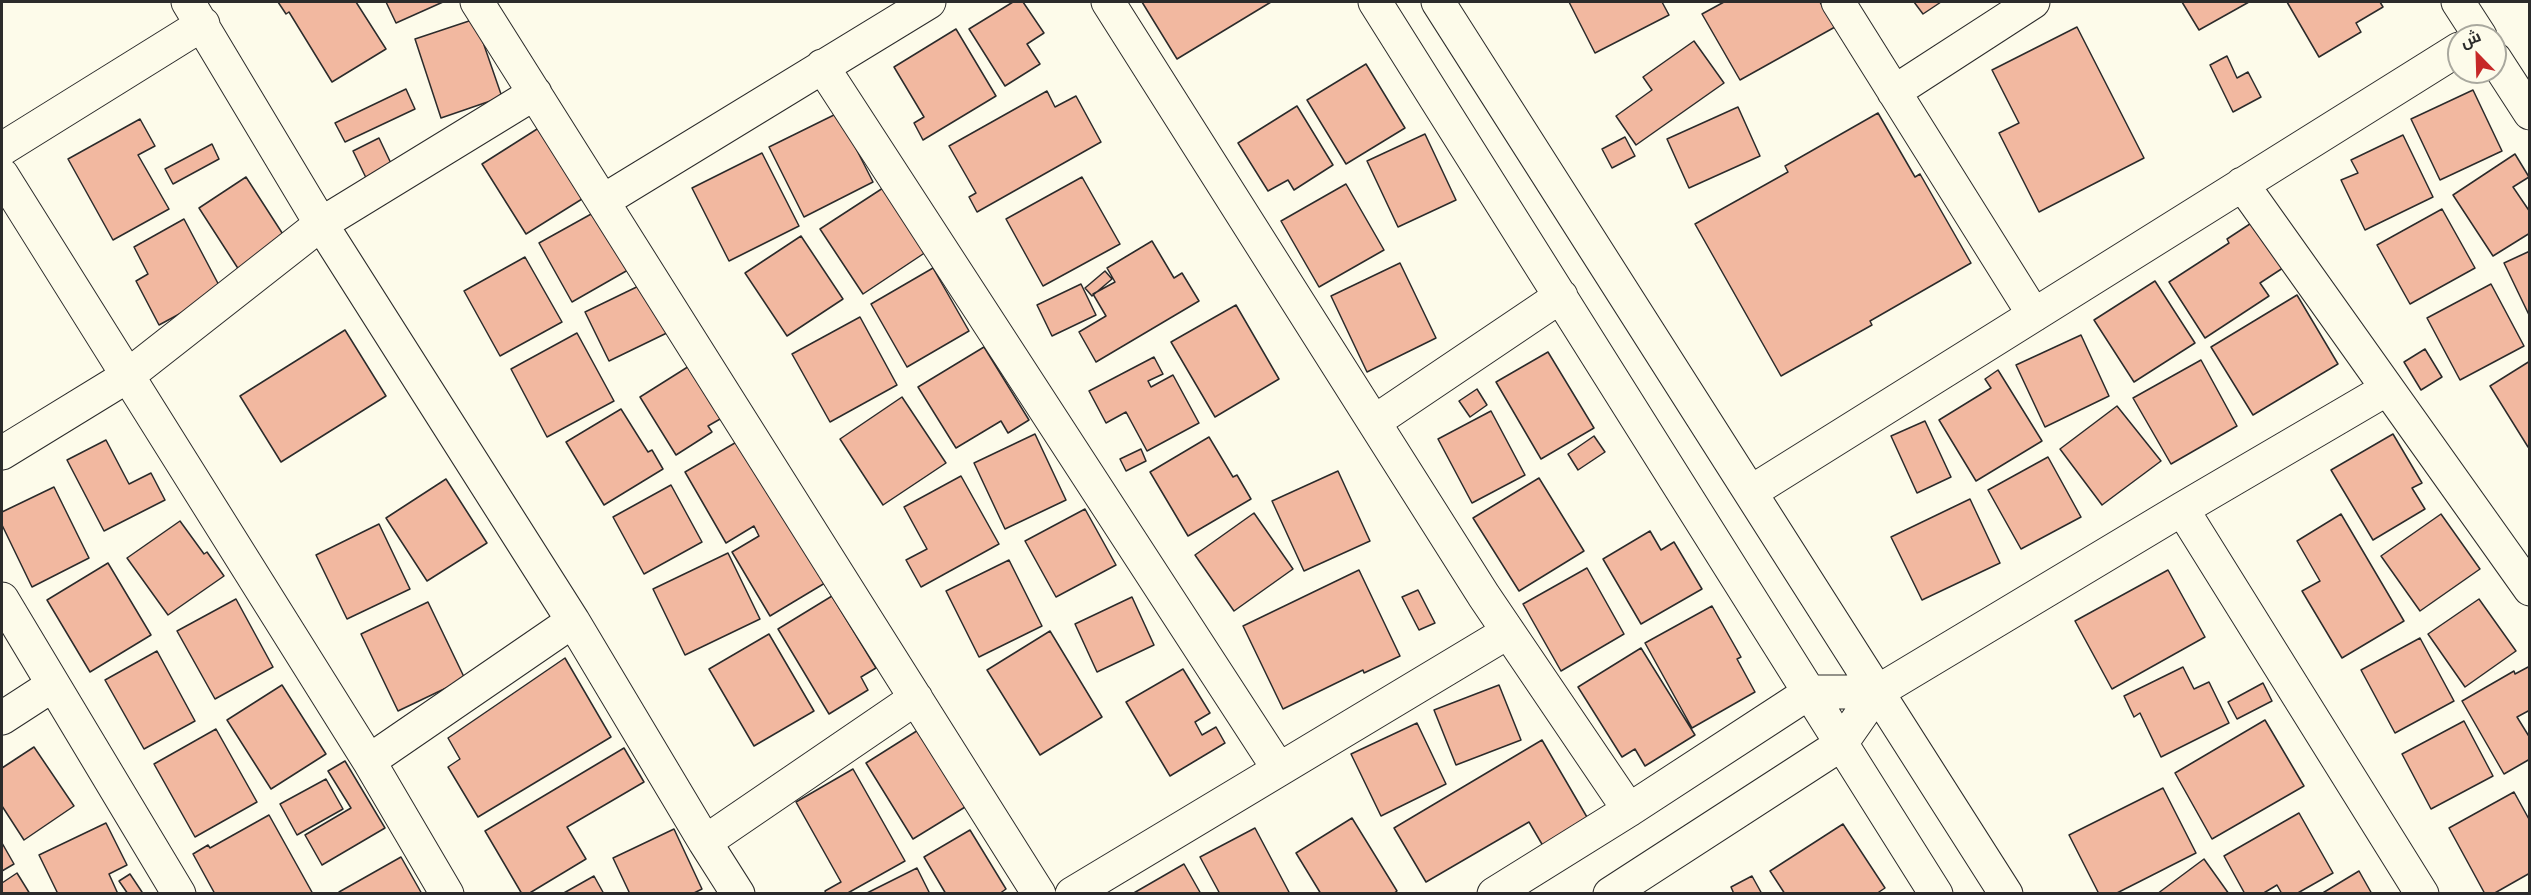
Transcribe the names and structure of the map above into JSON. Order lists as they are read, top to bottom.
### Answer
{
  "north": "top left"
}
